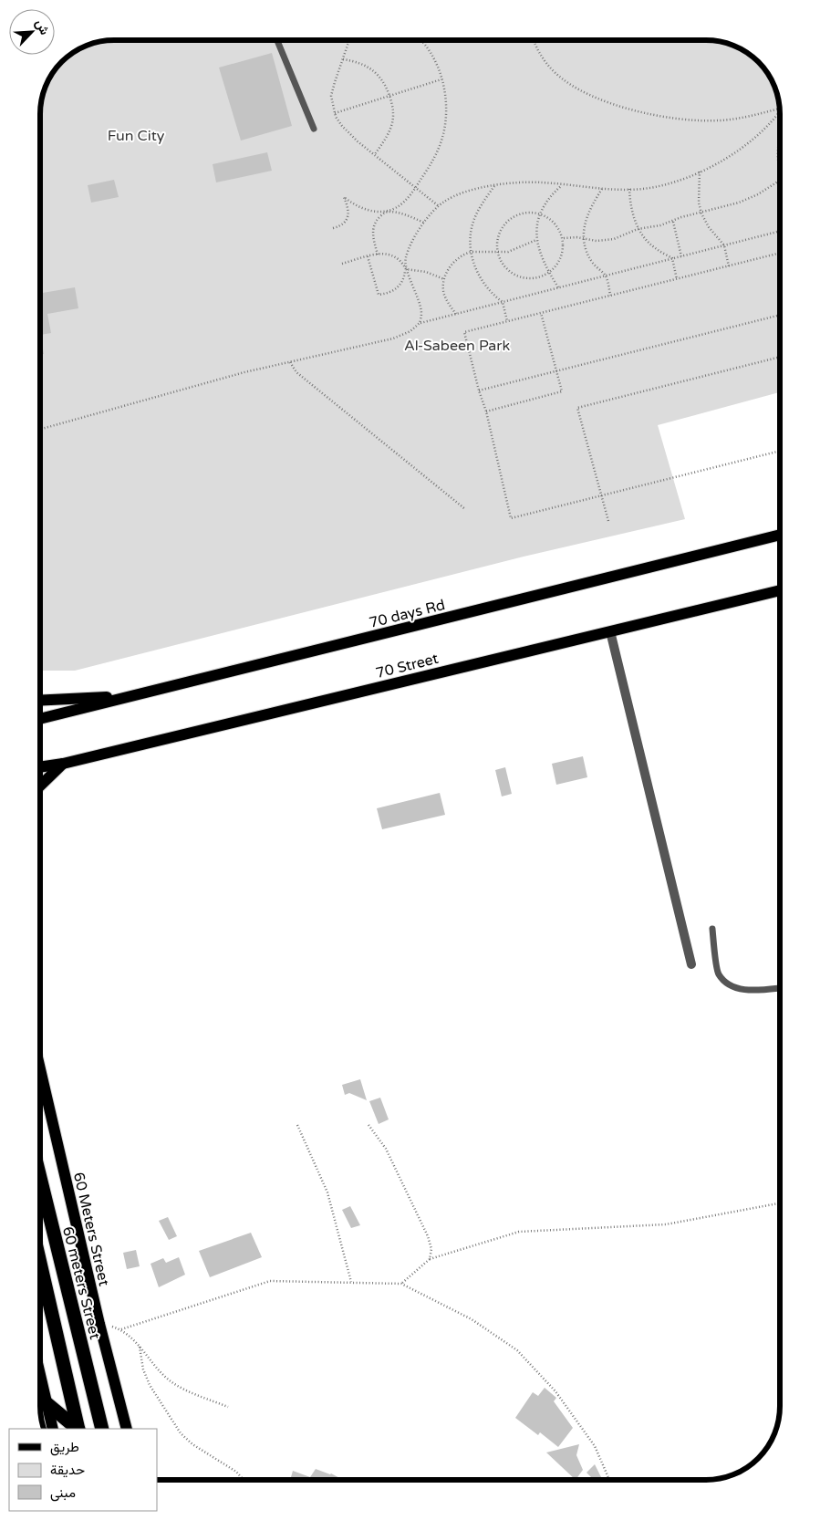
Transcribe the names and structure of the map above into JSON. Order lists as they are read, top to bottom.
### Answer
{
  "streets": {
    "highway": ["60 meters Street"],
    "main road": ["70 days Rd", "70 Street", "60 Meters Street"]
  },
  "parks": ["Fun City", "Al-Sabeen Park"],
  "legend": ["طريق", "حديقة", "مبنى"],
  "north": "top right"
}
